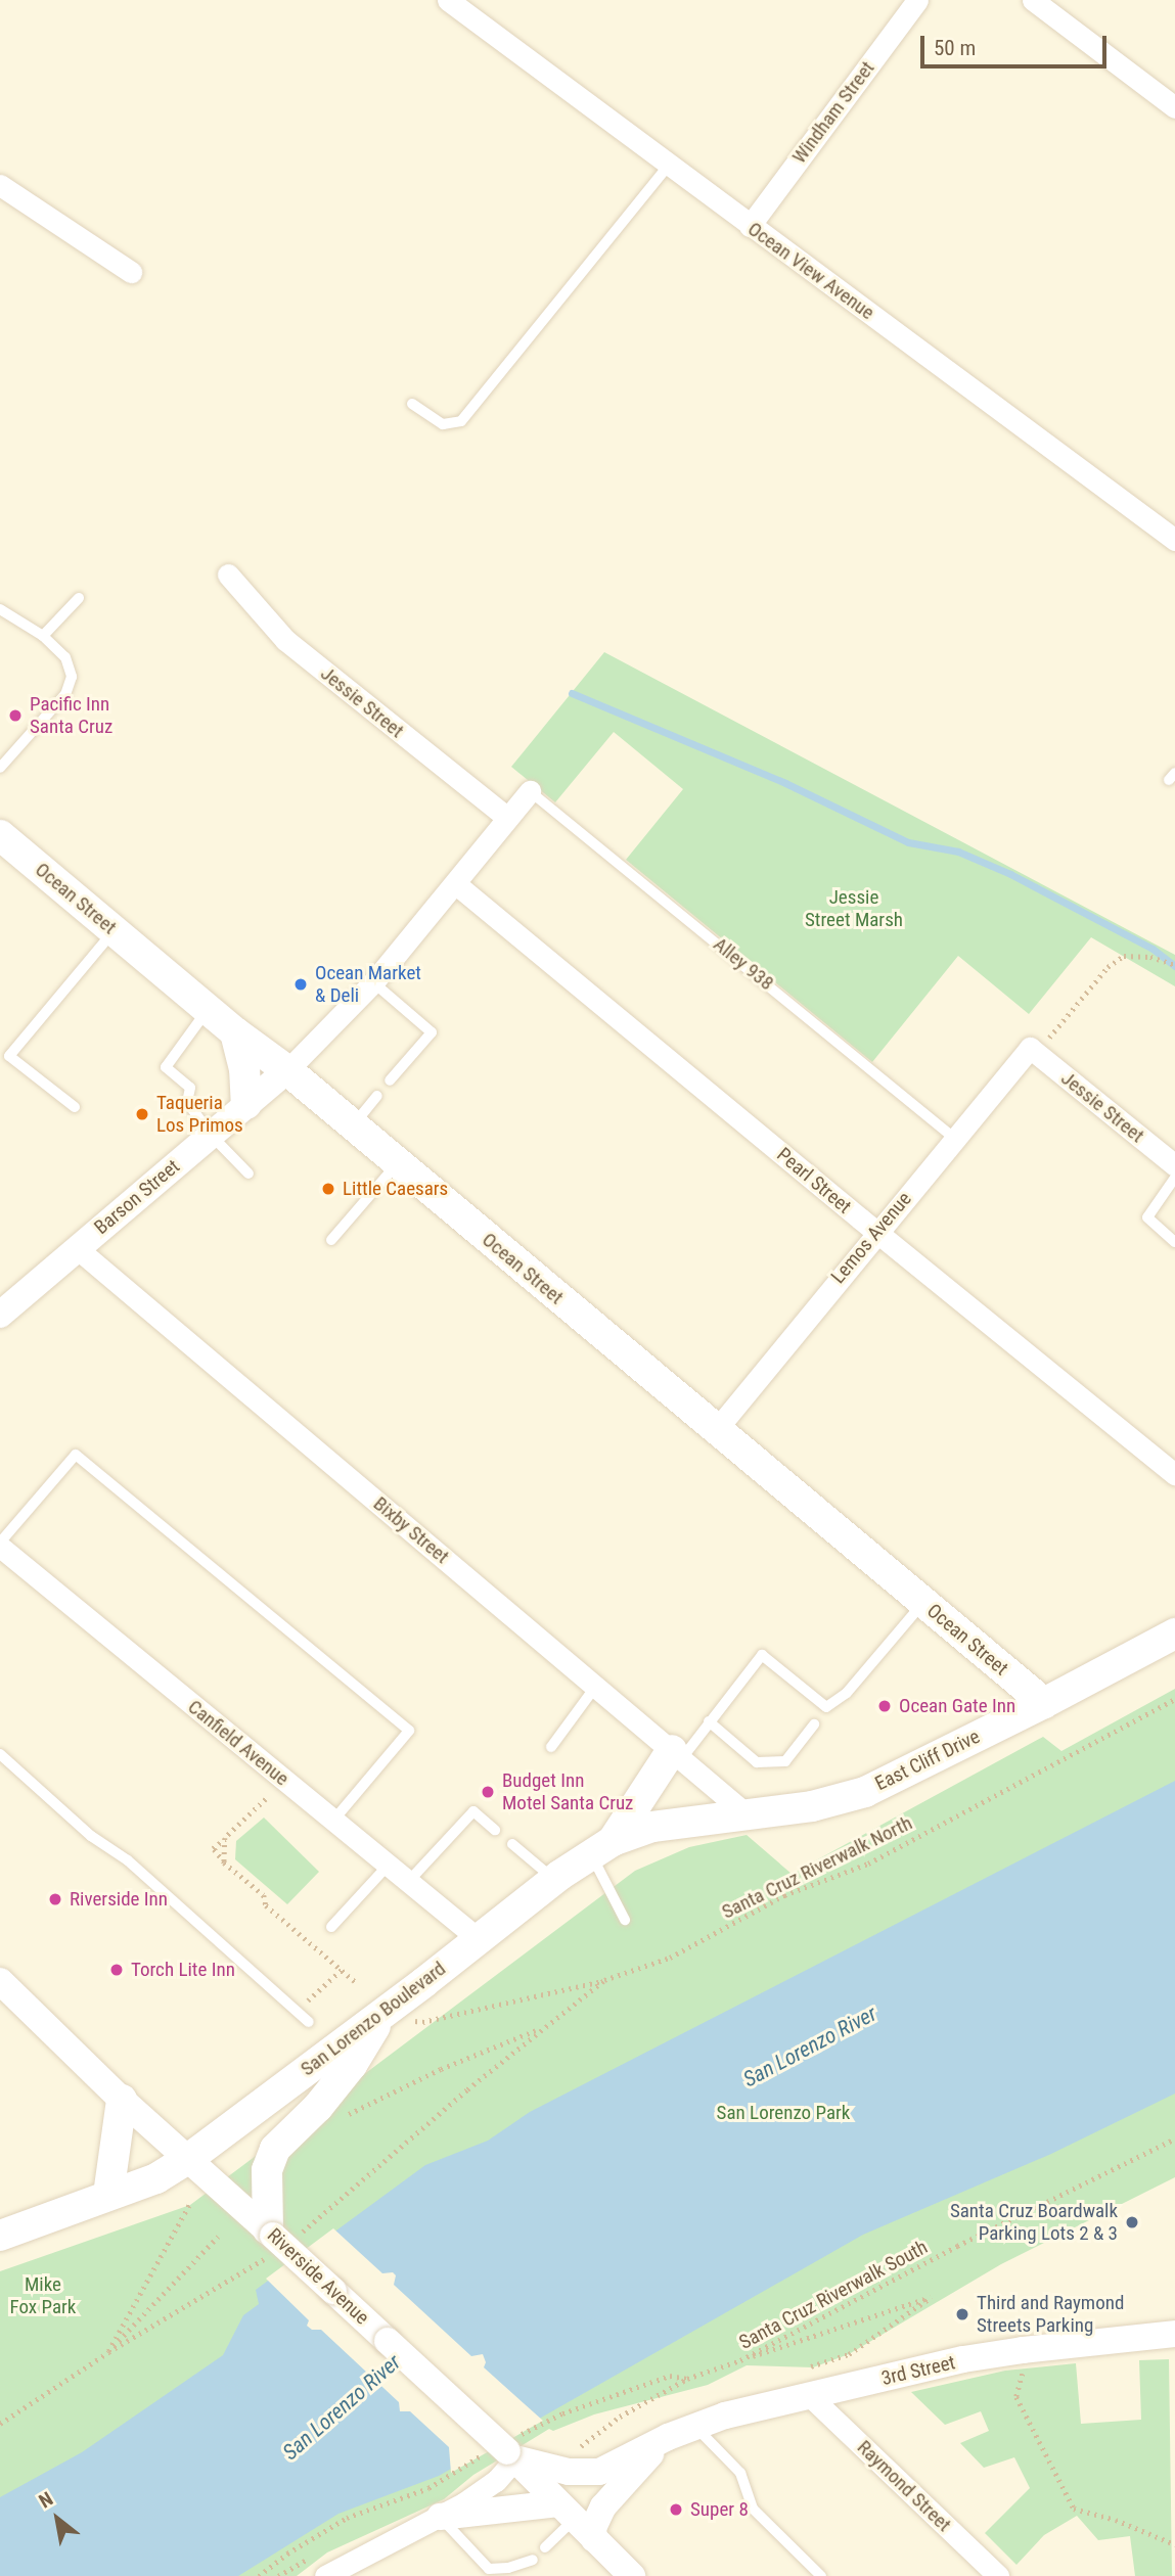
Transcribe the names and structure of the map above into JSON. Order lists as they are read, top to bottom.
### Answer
{
  "streets": {
    "main road": ["Ocean Street", "East Cliff Drive", "San Lorenzo Boulevard"],
    "street": [
      "Windham Street",
      "Ocean View Avenue",
      "Jessie Street",
      "Pearl Street",
      "Barson Street",
      "Lemos Avenue",
      "Bixby Street",
      "Canfield Avenue",
      "Riverside Avenue",
      "3rd Street",
      "Raymond Street"
    ],
    "lane": ["Alley 938"],
    "path": ["Santa Cruz Riverwalk North", "Santa Cruz Riverwalk South"]
  },
  "crossings": [
    ["Windham Street", "Ocean View Avenue"],
    ["Jessie Street", "Barson Street"],
    ["Jessie Street", "Lemos Avenue"],
    ["Ocean Street", "Barson Street"],
    ["Ocean Street", "Lemos Avenue"],
    ["Ocean Street", "East Cliff Drive"],
    ["Alley 938", "Barson Street"],
    ["Alley 938", "Lemos Avenue"],
    ["Pearl Street", "Barson Street"],
    ["Pearl Street", "Lemos Avenue"],
    ["Barson Street", "Bixby Street"],
    ["Bixby Street", "East Cliff Drive"],
    ["Bixby Street", "San Lorenzo Boulevard"],
    ["Canfield Avenue", "San Lorenzo Boulevard"],
    ["East Cliff Drive", "San Lorenzo Boulevard"],
    ["San Lorenzo Boulevard", "Riverside Avenue"],
    ["Riverside Avenue", "Santa Cruz Riverwalk South"],
    ["Riverside Avenue", "3rd Street"],
    ["Santa Cruz Riverwalk South", "3rd Street"],
    ["3rd Street", "Raymond Street"]
  ],
  "water": ["San Lorenzo River"],
  "parks": ["Jessie Street Marsh", "San Lorenzo Park", "Mike Fox Park"],
  "places": [
    "Pacific Inn Santa Cruz",
    "Ocean Market & Deli",
    "Taqueria Los Primos",
    "Little Caesars",
    "Ocean Gate Inn",
    "Budget Inn Motel Santa Cruz",
    "Riverside Inn",
    "Torch Lite Inn",
    "Santa Cruz Boardwalk Parking Lots 2 & 3",
    "Third and Raymond Streets Parking",
    "Super 8"
  ],
  "scale_bar": "50 m",
  "north": "top left"
}
